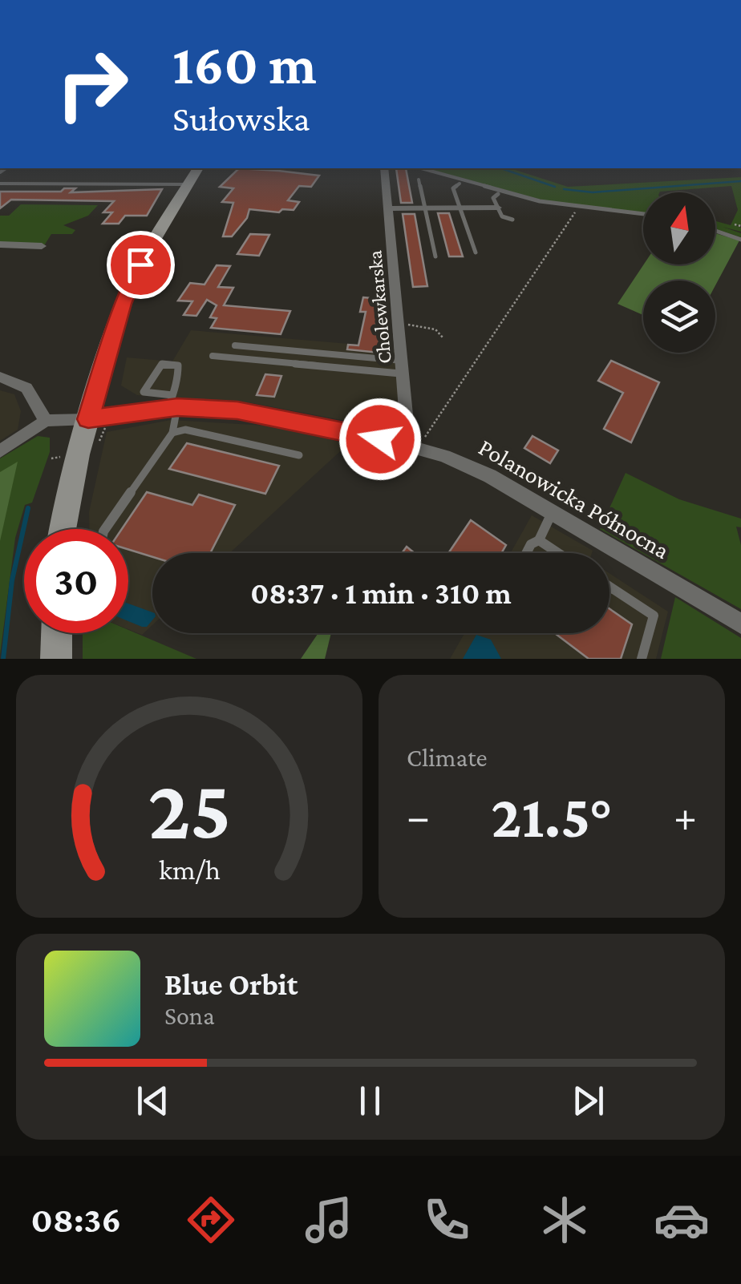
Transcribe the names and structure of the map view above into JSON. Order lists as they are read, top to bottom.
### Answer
{
  "streets": {
    "street": ["Cholewkarska", "Polanowicka Północna"]
  },
  "crossings": [
    ["Cholewkarska", "Polanowicka Północna"]
  ],
  "north": "top",
  "page": {
    "turn": ["160 m", "Sułowska"],
    "limit": "30",
    "trip": "08:37 · 1 min · 310 m",
    "tile": "Climate",
    "heat": ["−", "21.5°", "+"],
    "song": ["Blue Orbit", "Sona"],
    "tabs": "08:36",
    "gauge": ["25", "km/h"]
  }
}
